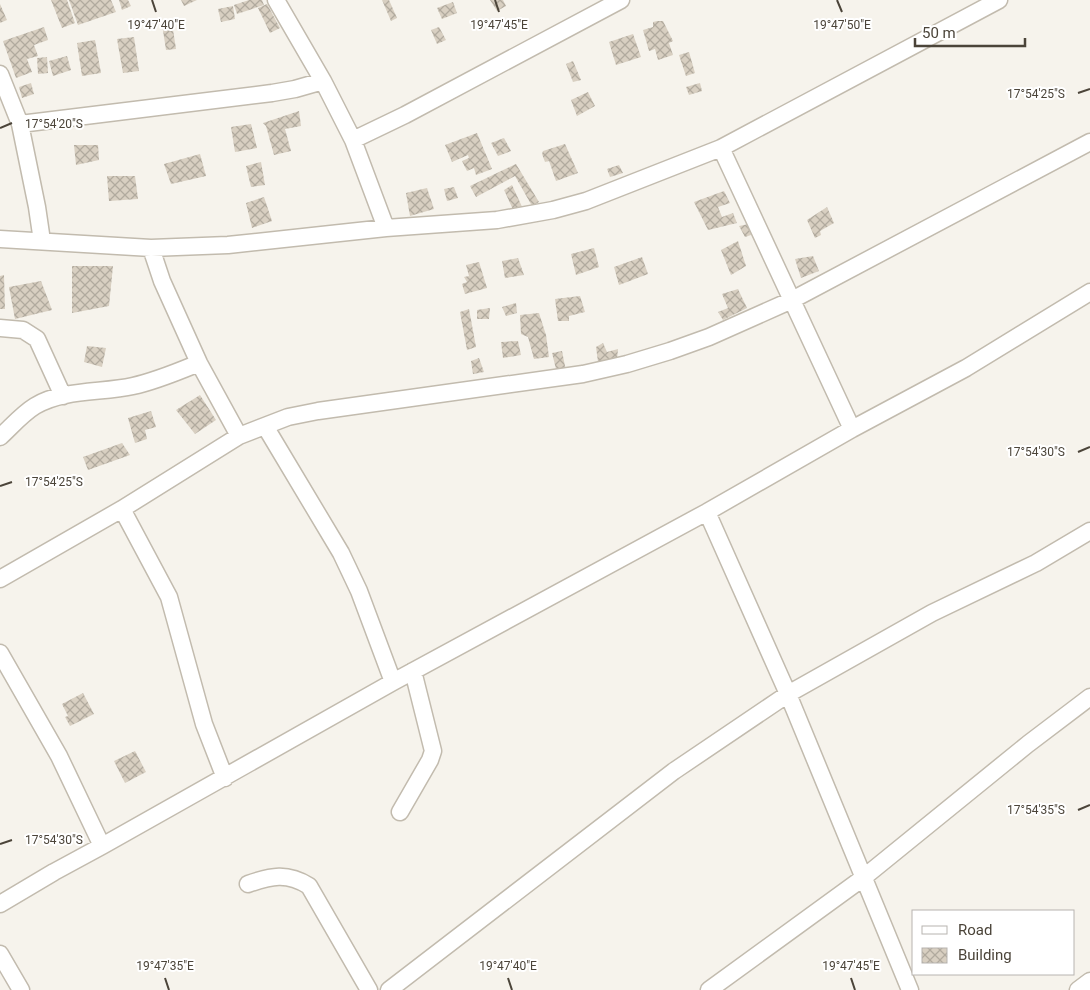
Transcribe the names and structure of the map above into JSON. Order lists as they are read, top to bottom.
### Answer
{
  "legend": ["Road", "Building"],
  "scale_bar": "50 m",
  "coordinates": [
    "19°47'40\"E",
    "19°47'45\"E",
    "19°47'50\"E",
    "17°54'25\"S",
    "17°54'20\"S",
    "17°54'30\"S",
    "17°54'35\"S",
    "19°47'35\"E"
  ]
}
